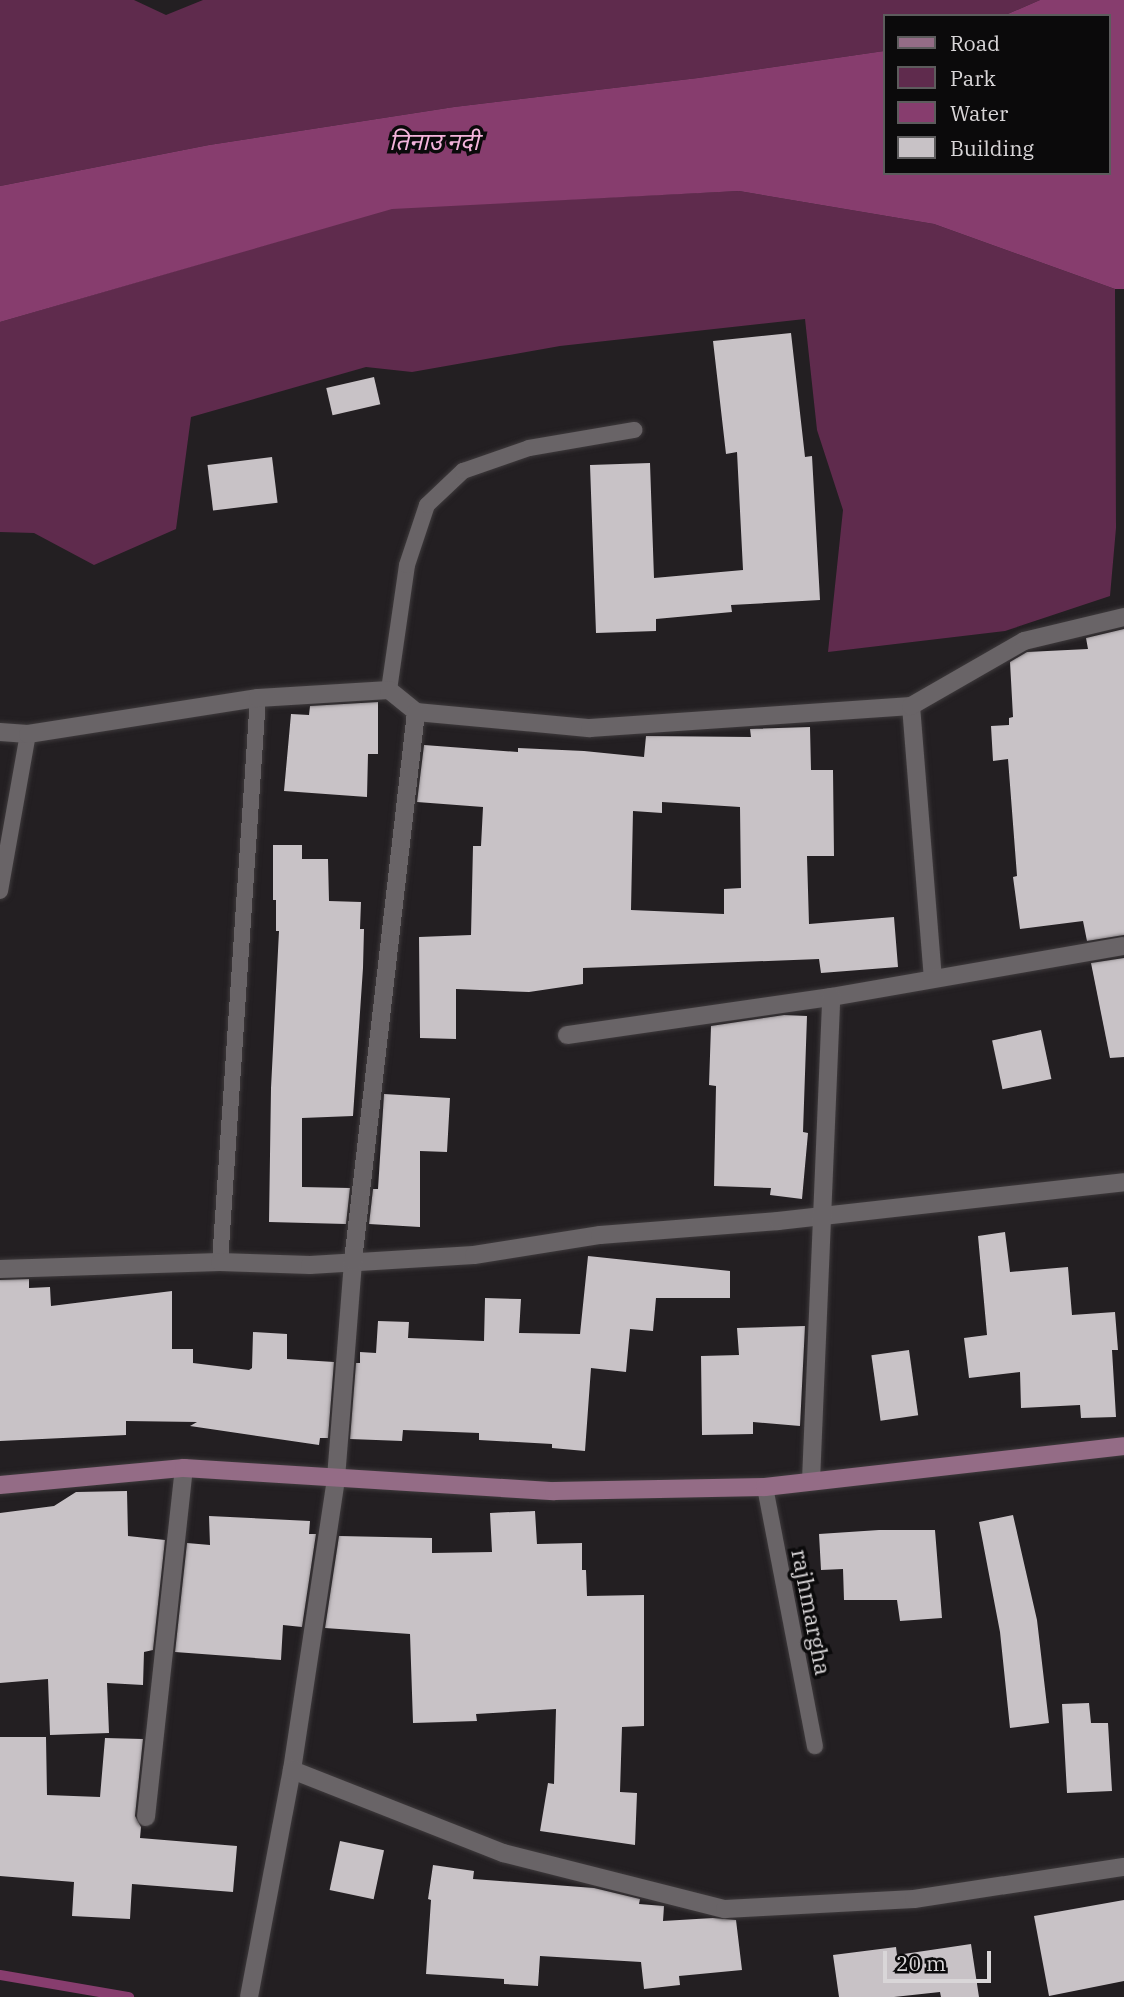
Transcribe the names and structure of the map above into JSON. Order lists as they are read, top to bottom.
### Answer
{
  "streets": {
    "lane": ["rajhmargha"]
  },
  "water": ["तिनाउ नदी"],
  "legend": [
    "Road",
    "Park",
    "Water",
    "Building"
  ],
  "scale_bar": "20 m"
}
